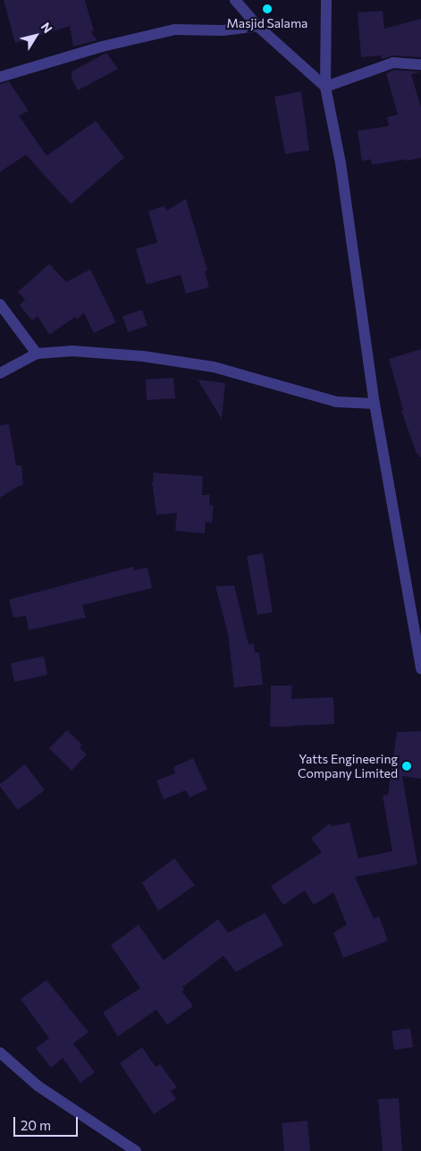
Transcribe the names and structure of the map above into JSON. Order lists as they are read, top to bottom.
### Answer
{
  "places": ["Masjid Salama", "Yatts Engineering Company Limited"],
  "scale_bar": "20 m",
  "north": "top right"
}
